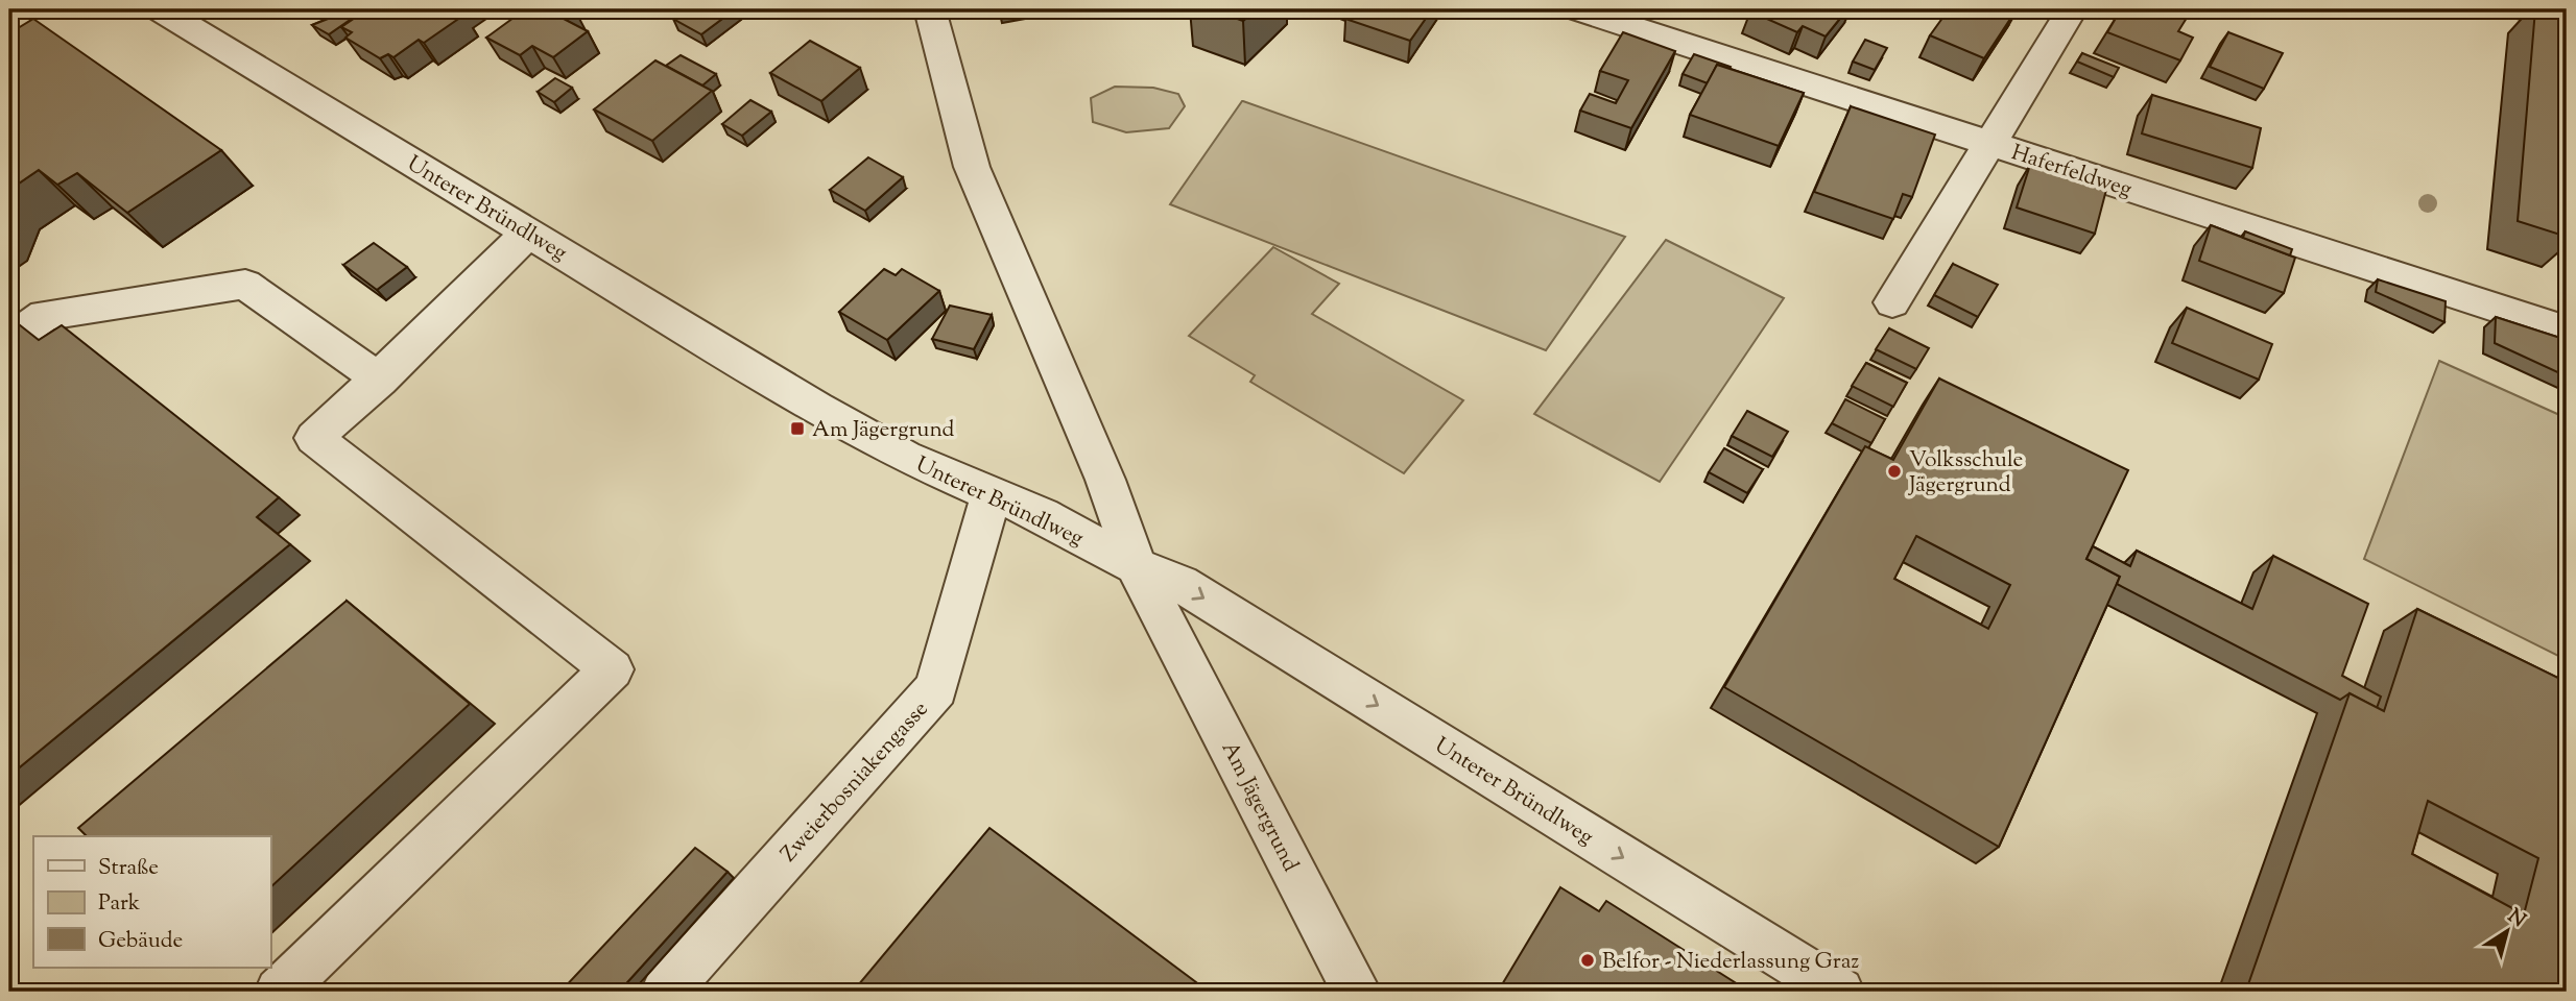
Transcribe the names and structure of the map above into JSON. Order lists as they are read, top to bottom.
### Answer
{
  "streets": {
    "street": [
      "Haferfeldweg",
      "Unterer Bründlweg",
      "Zweierbosniakengasse",
      "Am Jägergrund"
    ]
  },
  "crossings": [
    ["Unterer Bründlweg", "Zweierbosniakengasse"],
    ["Unterer Bründlweg", "Am Jägergrund"]
  ],
  "one_way": ["Unterer Bründlweg"],
  "places": {
    "transit": ["Am Jägergrund"],
    "other": ["Volksschule Jägergrund", "Belfor - Niederlassung Graz"]
  },
  "legend": ["Straße", "Park", "Gebäude"],
  "north": "top right"
}
